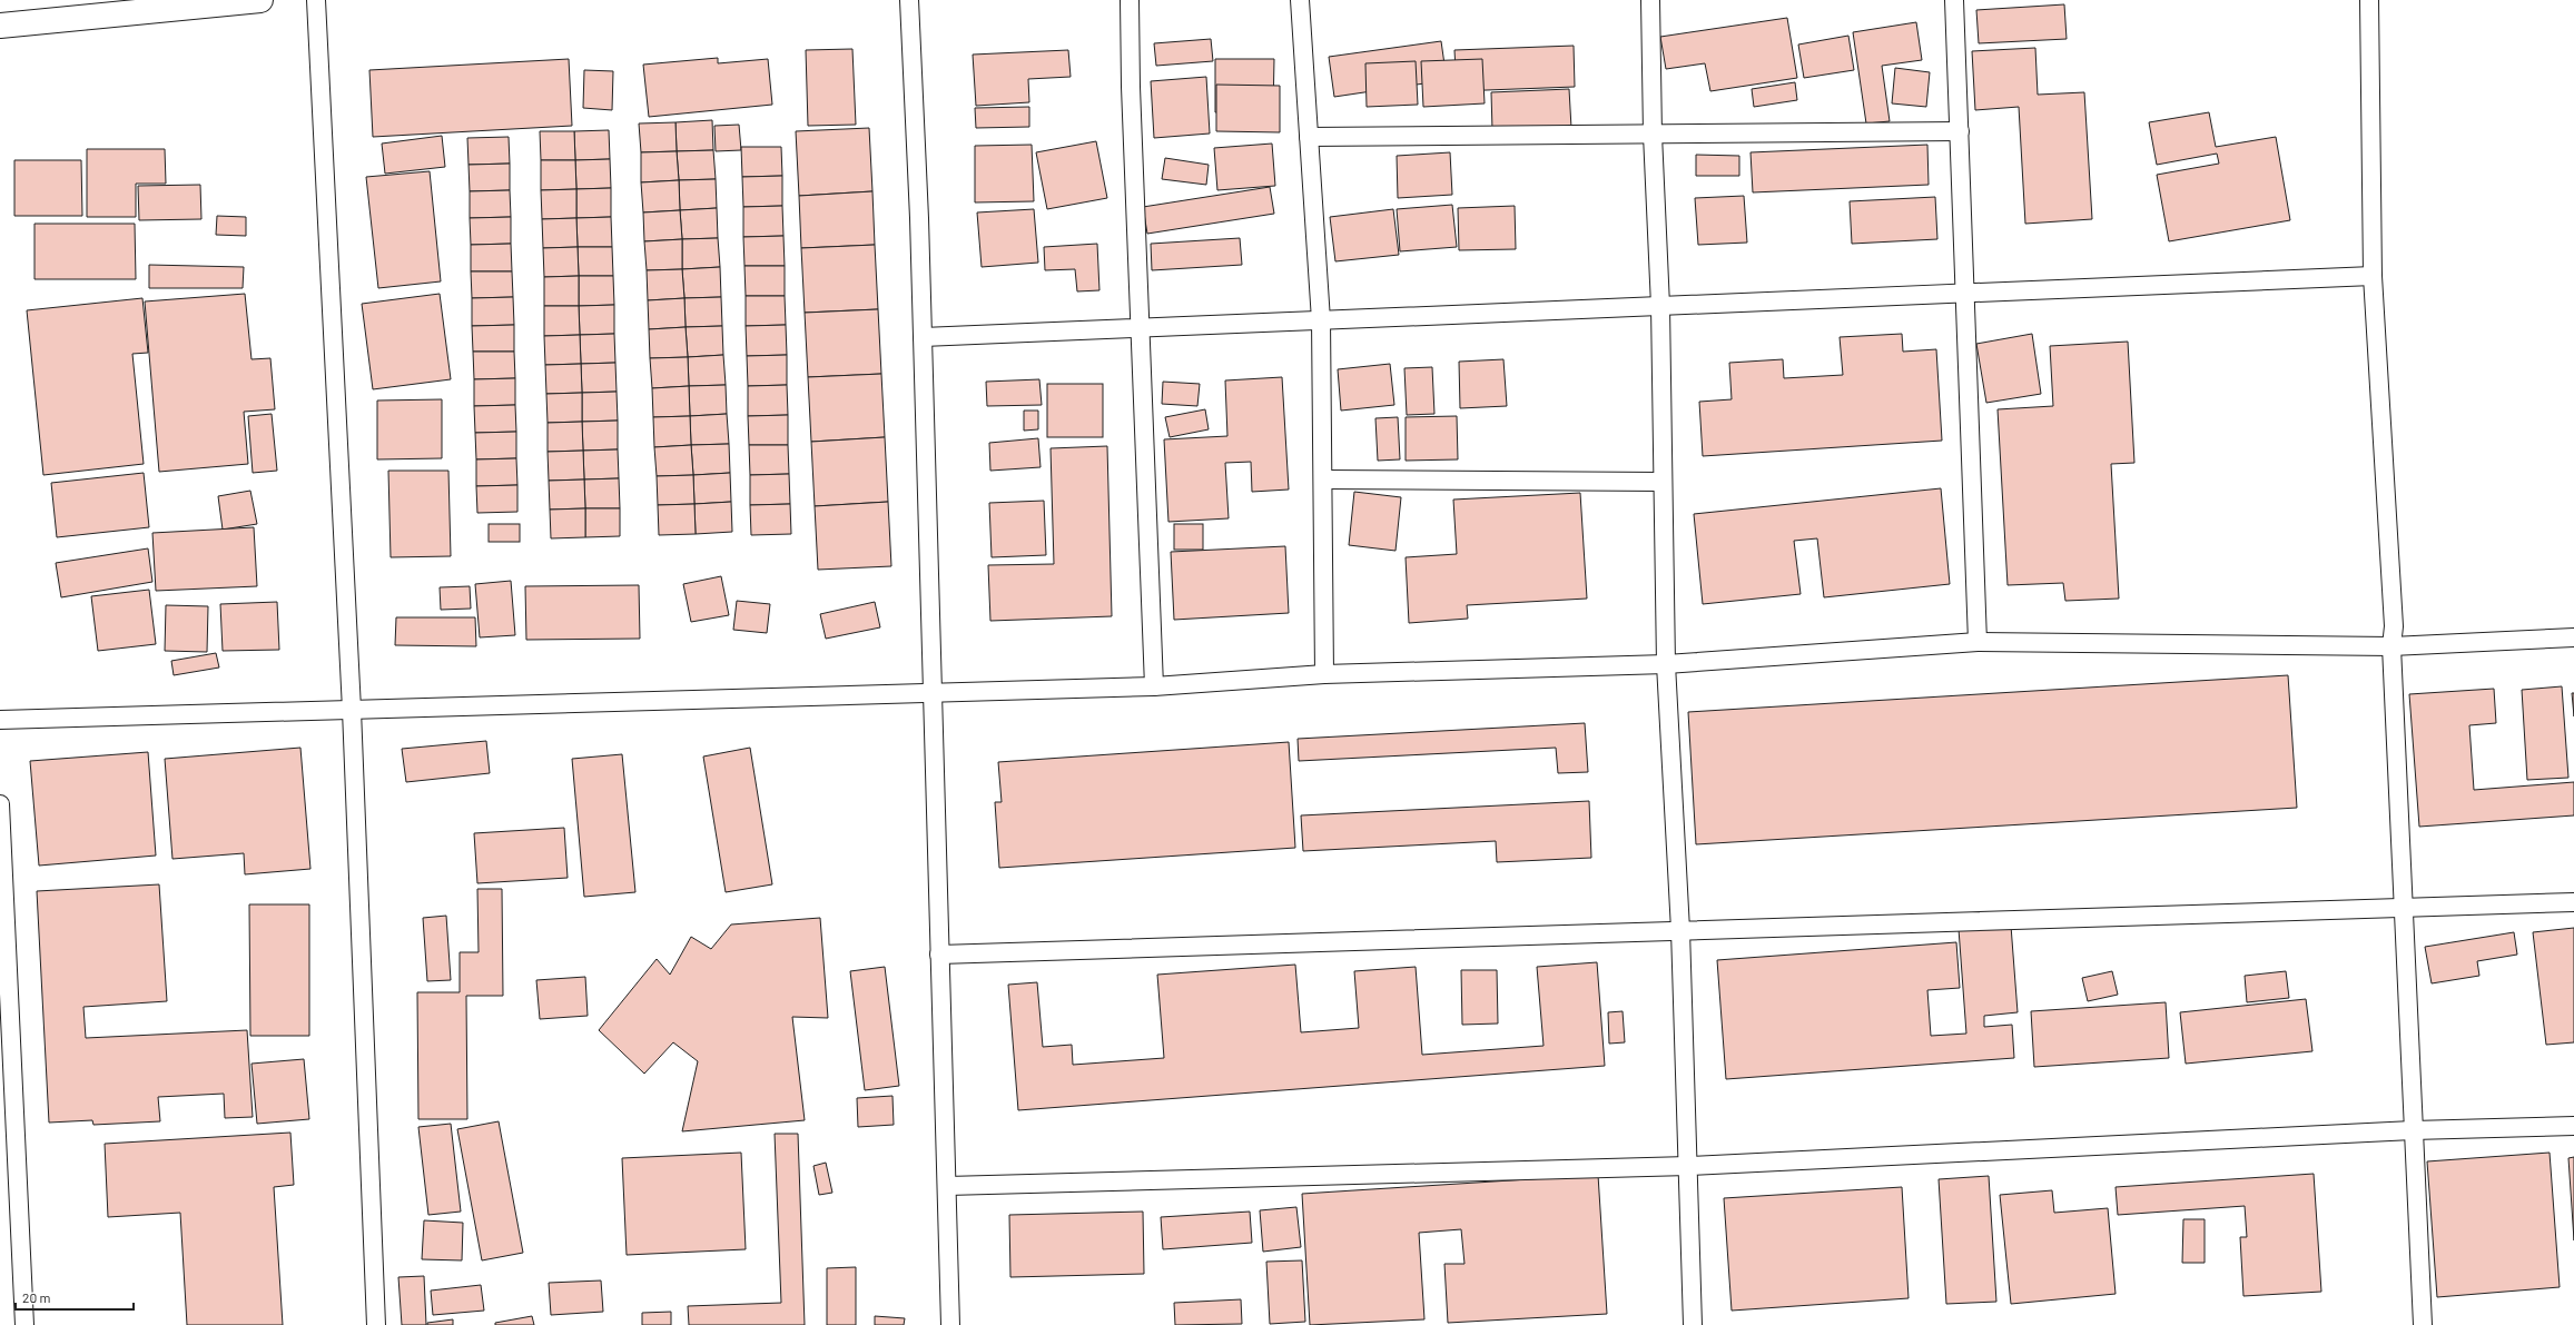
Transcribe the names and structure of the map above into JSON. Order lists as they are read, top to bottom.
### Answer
{
  "scale_bar": "20 m"
}
